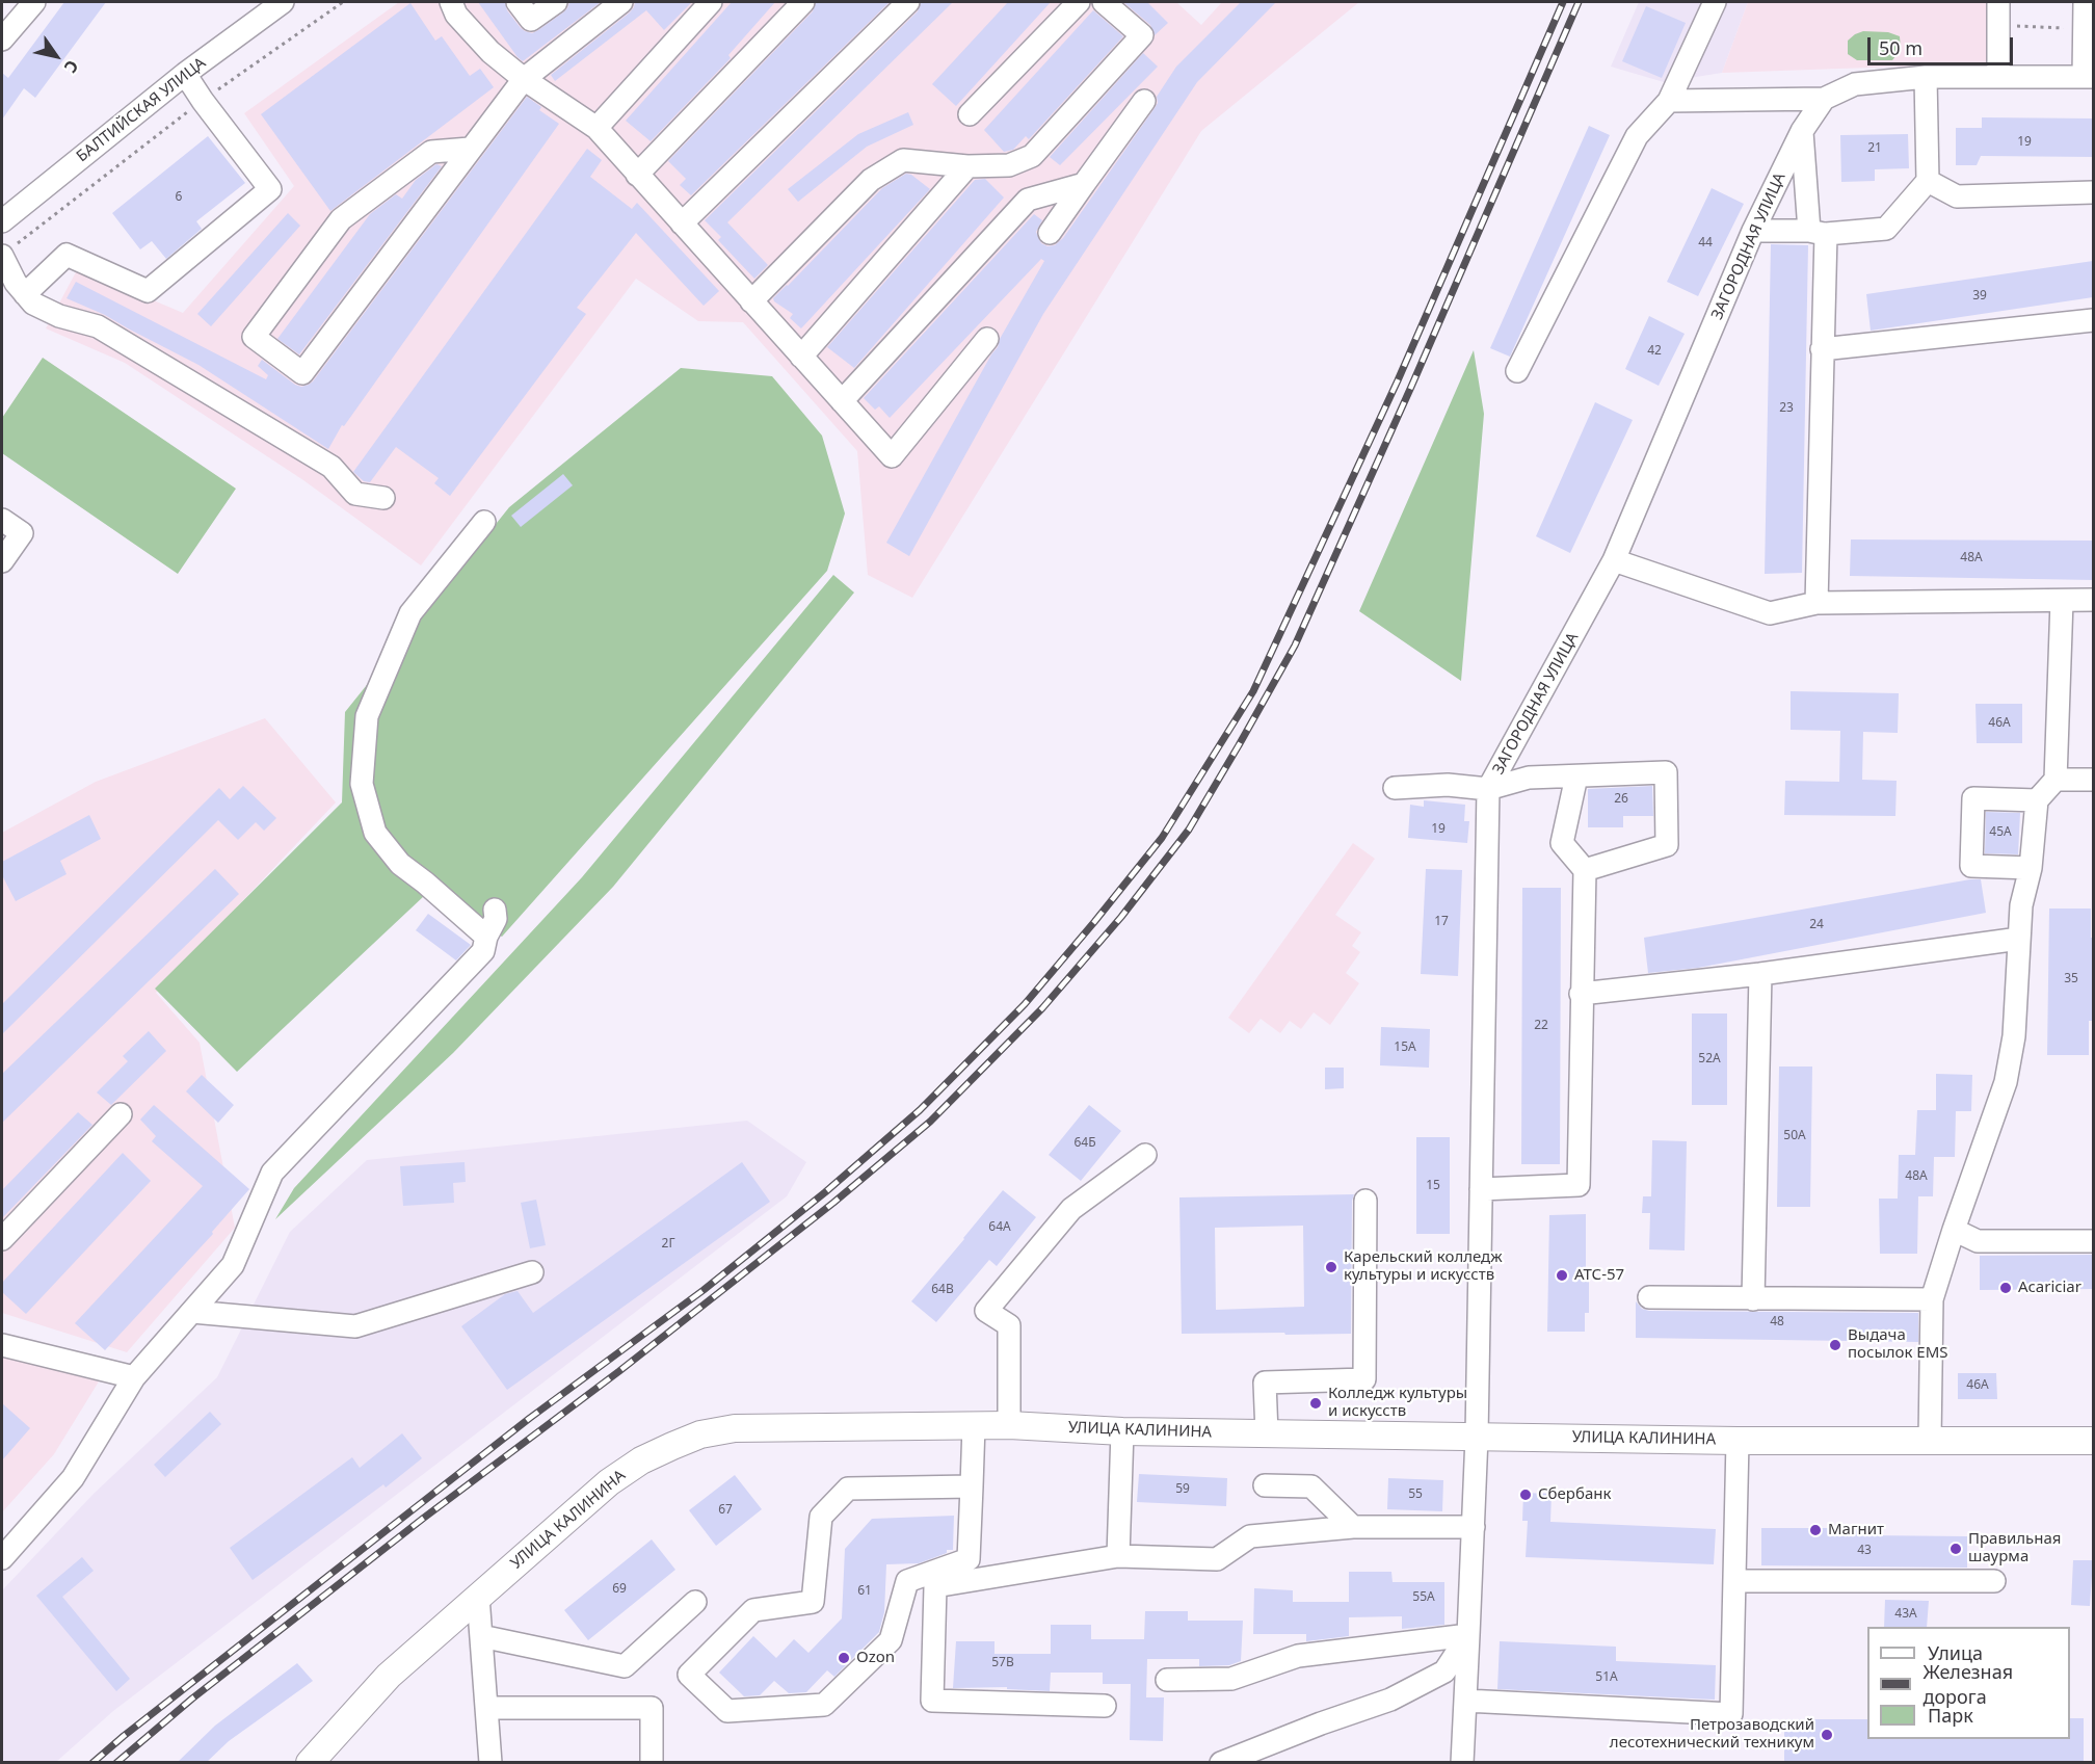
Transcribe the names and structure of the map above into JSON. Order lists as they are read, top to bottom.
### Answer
{
  "streets": {
    "main road": ["УЛИЦА КАЛИНИНА"],
    "street": ["БАЛТИЙСКАЯ УЛИЦА", "ЗАГОРОДНАЯ УЛИЦА"]
  },
  "crossings": [
    ["ЗАГОРОДНАЯ УЛИЦА", "УЛИЦА КАЛИНИНА"]
  ],
  "places": [
    "Карельский колледж культуры и искусств",
    "АТС-57",
    "Acariciar",
    "Выдача посылок EMS",
    "Колледж культуры и искусств",
    "Сбербанк",
    "Магнит",
    "Правильная шаурма",
    "Ozon",
    "Петрозаводский лесотехнический техникум"
  ],
  "house_numbers": [
    "19",
    "21",
    "6",
    "44",
    "39",
    "42",
    "23",
    "48А",
    "46А",
    "26",
    "19",
    "45А",
    "17",
    "24",
    "35",
    "22",
    "15А",
    "52А",
    "50А",
    "64Б",
    "48А",
    "15",
    "64А",
    "2Г",
    "64В",
    "48",
    "46А",
    "59",
    "55",
    "67",
    "43",
    "69",
    "61",
    "55А",
    "43А",
    "57В",
    "51А"
  ],
  "legend": ["Улица", "Железная дорога", "Парк"],
  "scale_bar": "50 m",
  "north": "bottom right"
}
